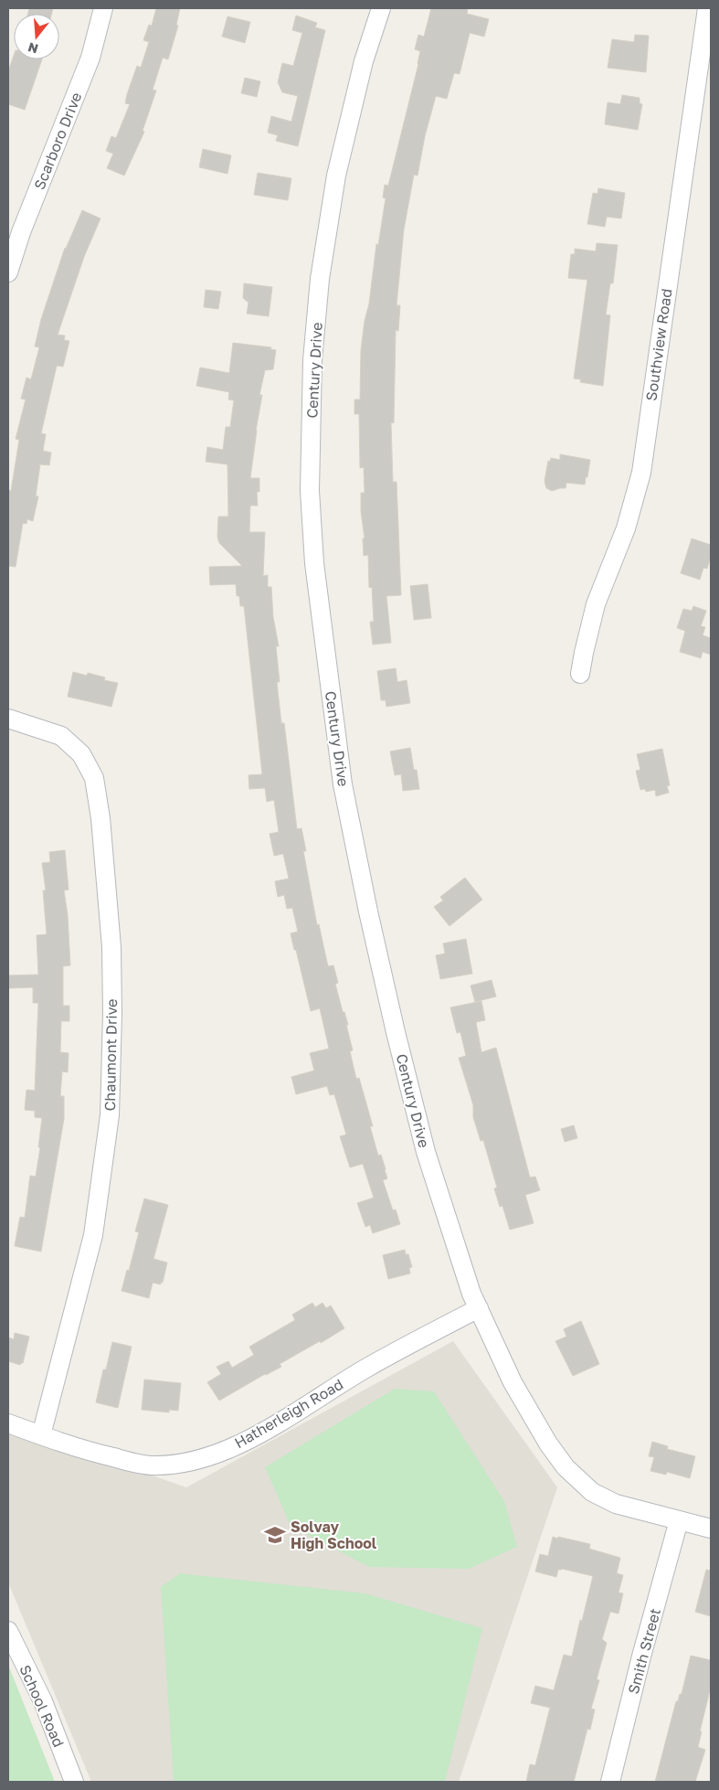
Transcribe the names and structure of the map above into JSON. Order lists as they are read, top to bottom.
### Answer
{
  "streets": {
    "street": [
      "Scarboro Drive",
      "Southview Road",
      "Century Drive",
      "Chaumont Drive",
      "Hatherleigh Road",
      "Smith Street",
      "School Road"
    ]
  },
  "crossings": [
    ["Century Drive", "Hatherleigh Road"],
    ["Century Drive", "Smith Street"],
    ["Chaumont Drive", "Hatherleigh Road"]
  ],
  "places": {
    "school or university": ["Solvay High School"]
  },
  "north": "bottom"
}
